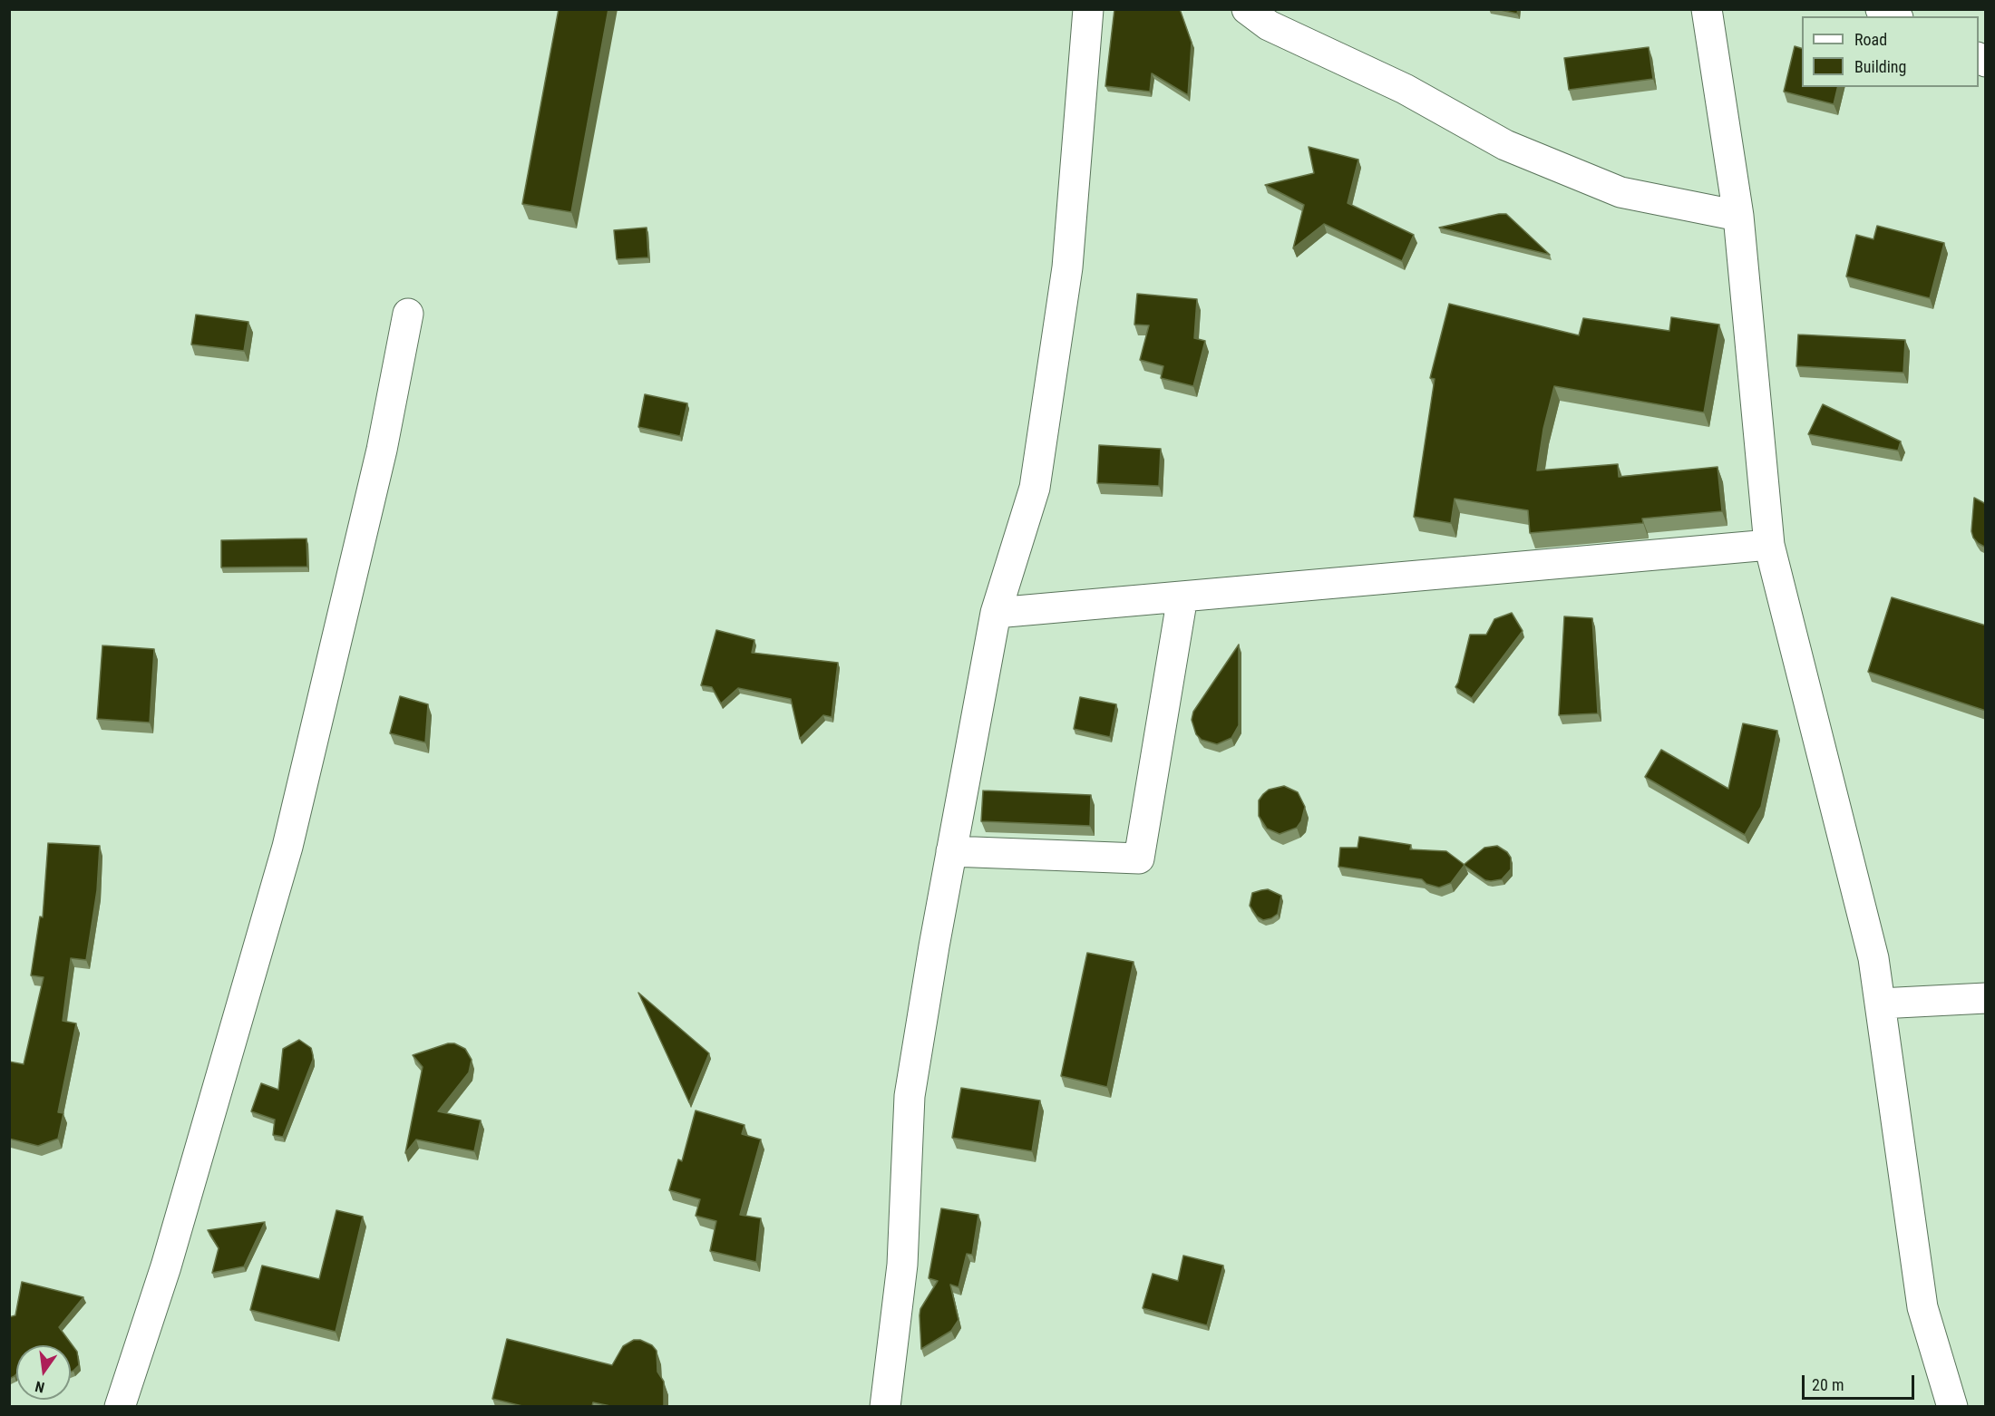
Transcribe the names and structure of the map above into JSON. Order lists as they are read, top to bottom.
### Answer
{
  "legend": ["Road", "Building"],
  "scale_bar": "20 m",
  "north": "bottom"
}
